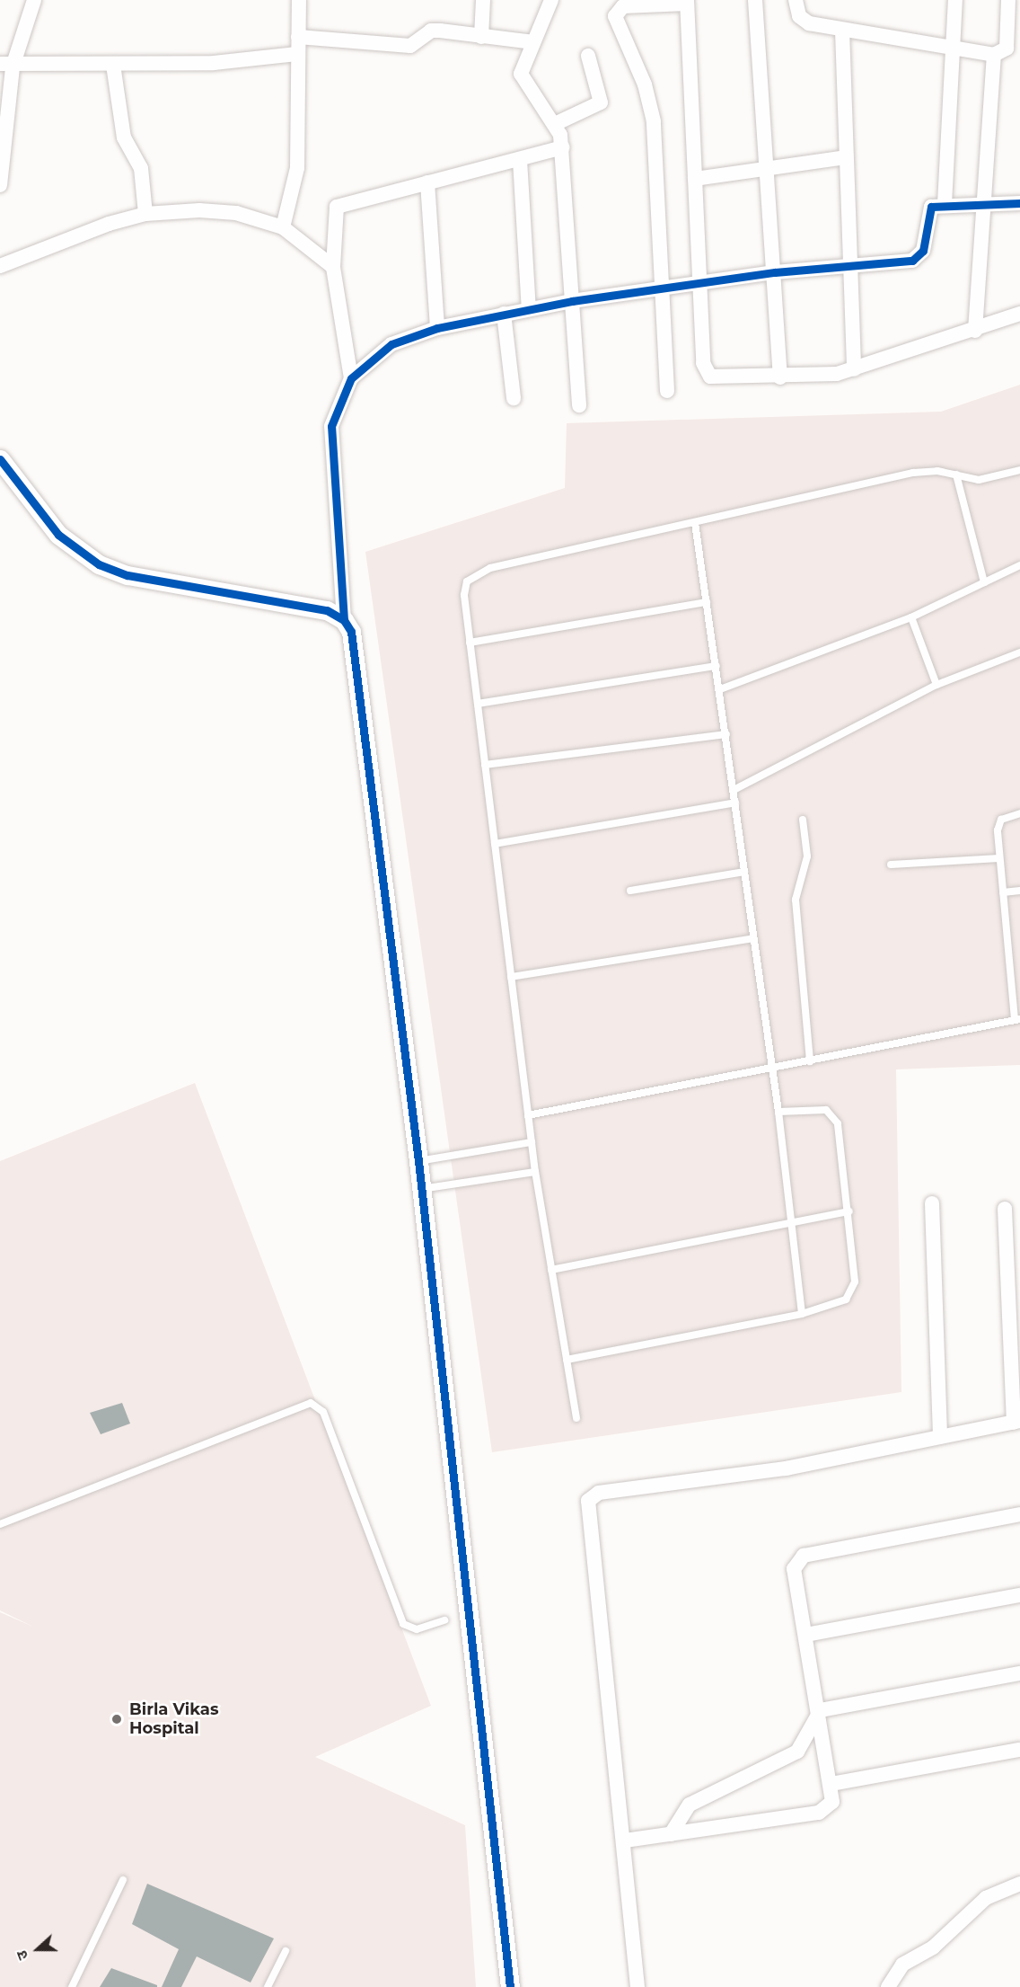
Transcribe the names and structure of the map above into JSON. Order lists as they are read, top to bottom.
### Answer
{
  "places": ["Birla Vikas Hospital"],
  "north": "left"
}
